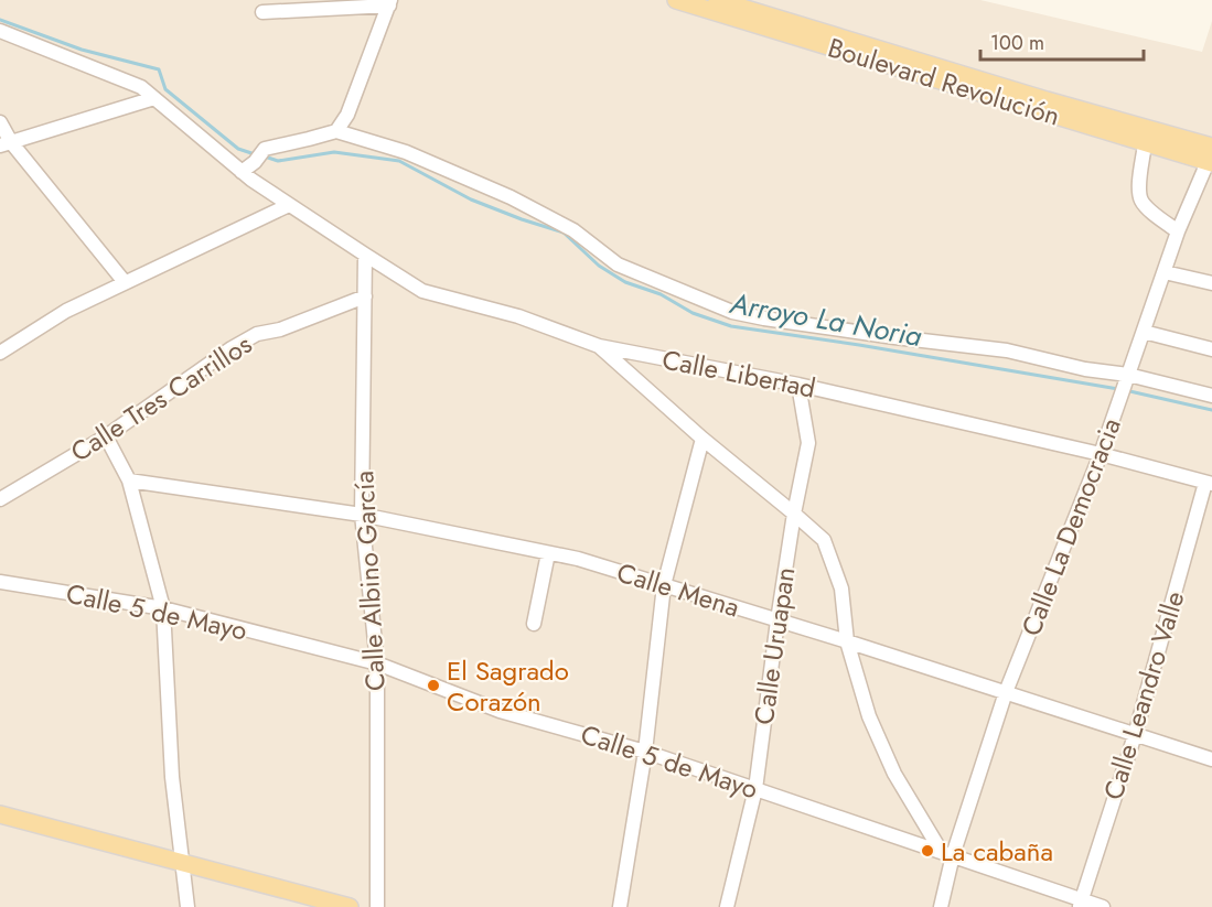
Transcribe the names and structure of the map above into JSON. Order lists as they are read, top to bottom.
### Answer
{
  "streets": {
    "main road": ["Boulevard Revolución"],
    "street": [
      "Calle Libertad",
      "Calle Tres Carrillos",
      "Calle La Democracia",
      "Calle Albino García",
      "Calle Mena",
      "Calle 5 de Mayo",
      "Calle Uruapan",
      "Calle Leandro Valle"
    ]
  },
  "crossings": [
    ["Boulevard Revolución", "Calle La Democracia"],
    ["Calle Libertad", "Calle La Democracia"],
    ["Calle Libertad", "Calle Albino García"],
    ["Calle Libertad", "Calle Uruapan"],
    ["Calle Libertad", "Calle Leandro Valle"],
    ["Calle Tres Carrillos", "Calle Albino García"],
    ["Calle La Democracia", "Calle Mena"],
    ["Calle La Democracia", "Calle 5 de Mayo"],
    ["Calle Albino García", "Calle Mena"],
    ["Calle Albino García", "Calle 5 de Mayo"],
    ["Calle Mena", "Calle Uruapan"],
    ["Calle Mena", "Calle Leandro Valle"],
    ["Calle 5 de Mayo", "Calle Uruapan"],
    ["Calle 5 de Mayo", "Calle Leandro Valle"]
  ],
  "water": ["Arroyo La Noria"],
  "places": ["El Sagrado Corazón", "La cabaña"],
  "scale_bar": "100 m"
}
